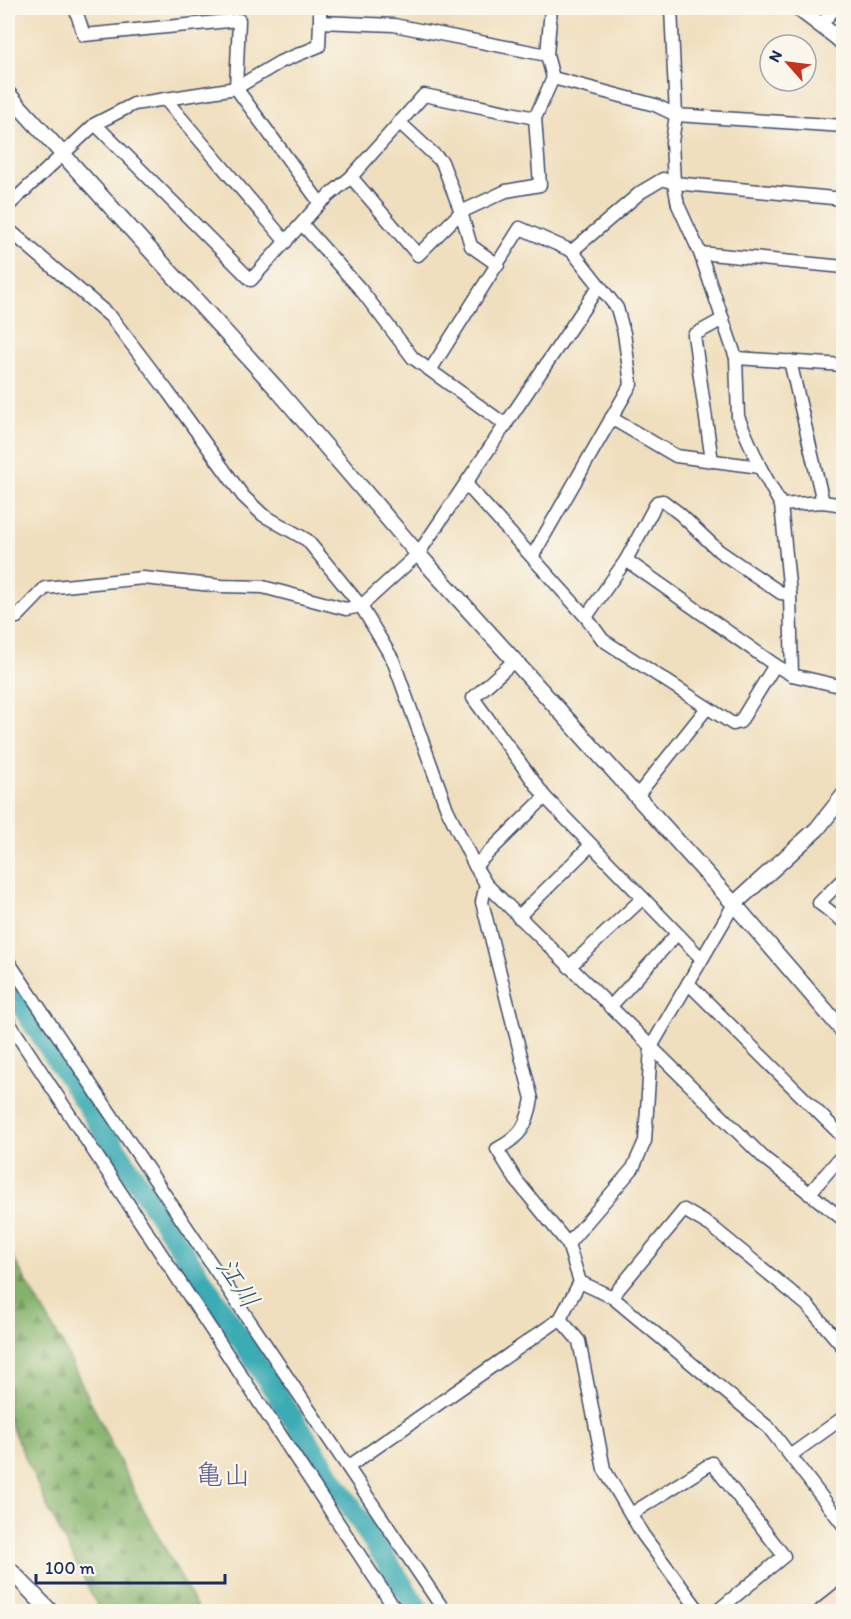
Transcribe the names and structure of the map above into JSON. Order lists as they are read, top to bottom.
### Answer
{
  "districts": ["亀山"],
  "water": ["江川"],
  "scale_bar": "100 m",
  "north": "top left"
}
